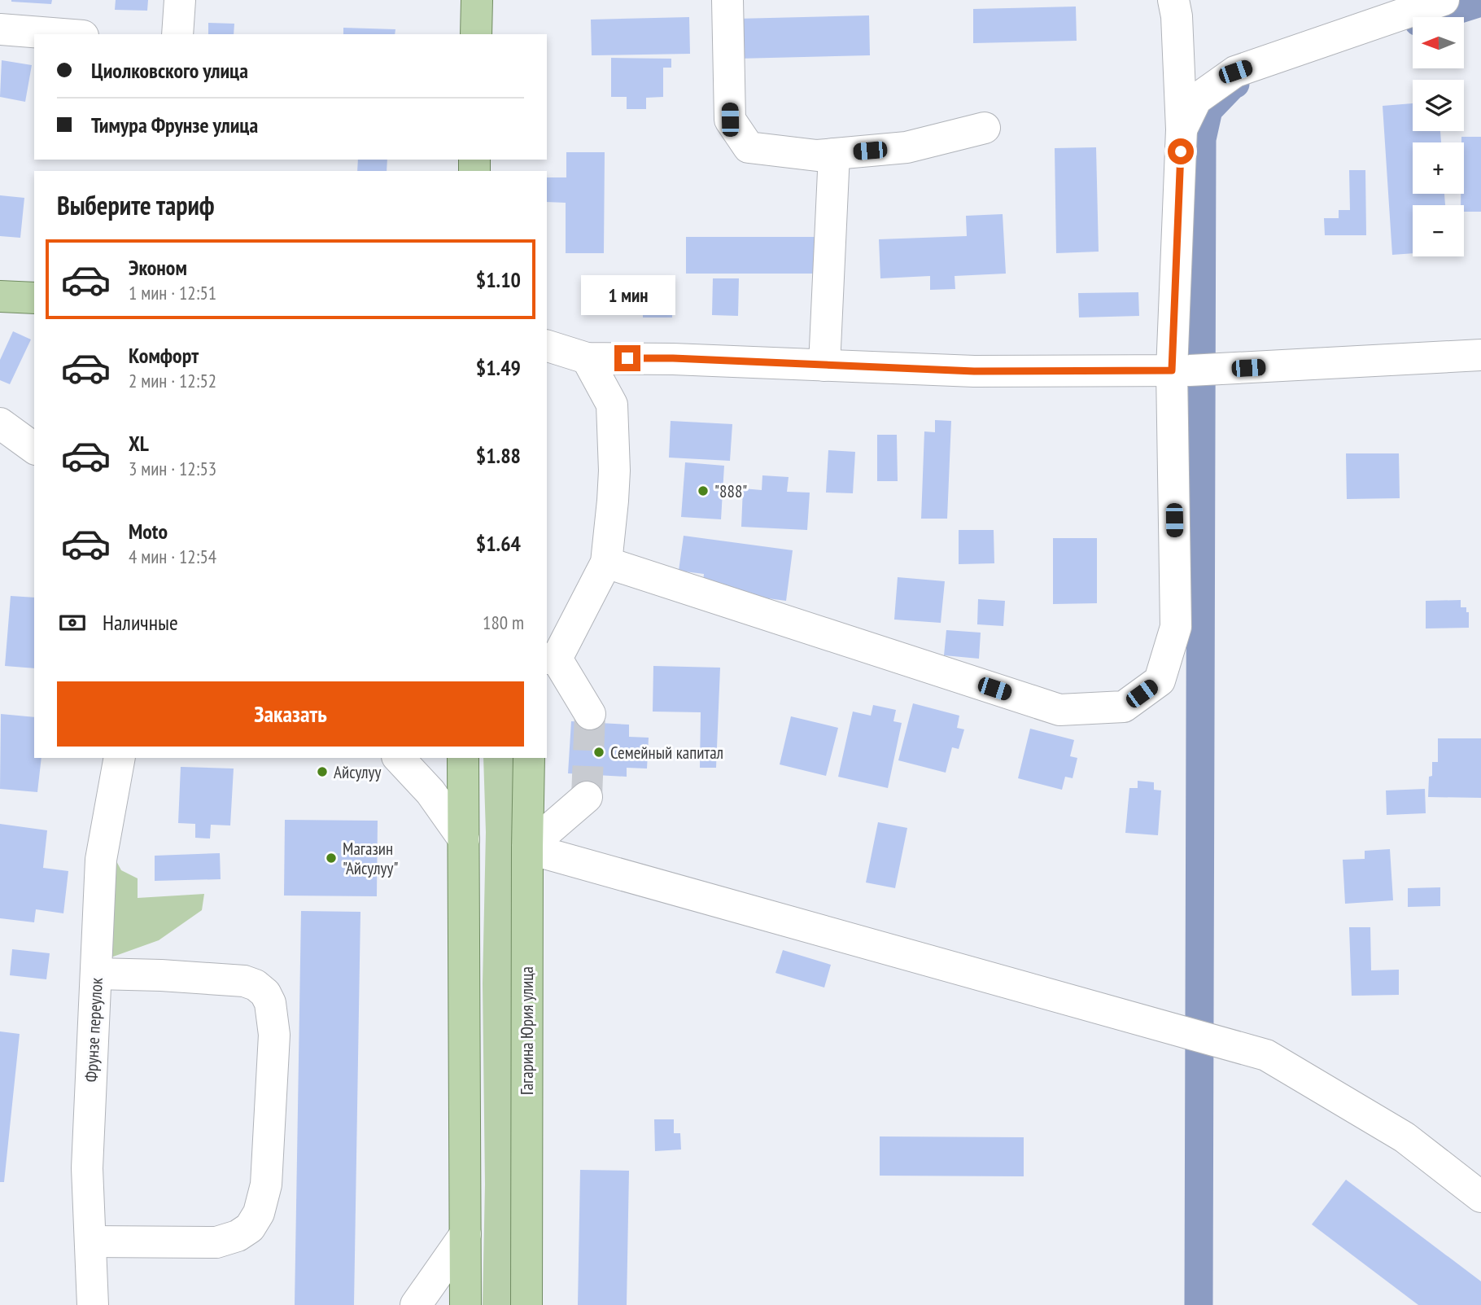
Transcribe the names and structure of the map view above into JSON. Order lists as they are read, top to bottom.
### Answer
{
  "streets": {
    "main road": ["Гагарина Юрия улица"],
    "street": ["Фрунзе переулок"]
  },
  "places": [
    "\"888\"",
    "Семейный капитал",
    "Айсулуу",
    "Магазин \"Айсулуу\""
  ],
  "north": "left",
  "page": {
    "map_buttons": ["+", "−"],
    "banner": ["Циолковского улица", "Тимура Фрунзе улица"],
    "heading": "Выберите тариф",
    "list": [
      {
        "name": "Эконом",
        "note": "1 мин · 12:51",
        "value": "$1.10"
      },
      {
        "name": "Комфорт",
        "note": "2 мин · 12:52",
        "value": "$1.49"
      },
      {
        "name": "XL",
        "note": "3 мин · 12:53",
        "value": "$1.88"
      },
      {
        "name": "Moto",
        "note": "4 мин · 12:54",
        "value": "$1.64"
      }
    ],
    "bubble": "1 мин",
    "pay": ["Наличные", "180 m"],
    "buttons": "Заказать"
  }
}
